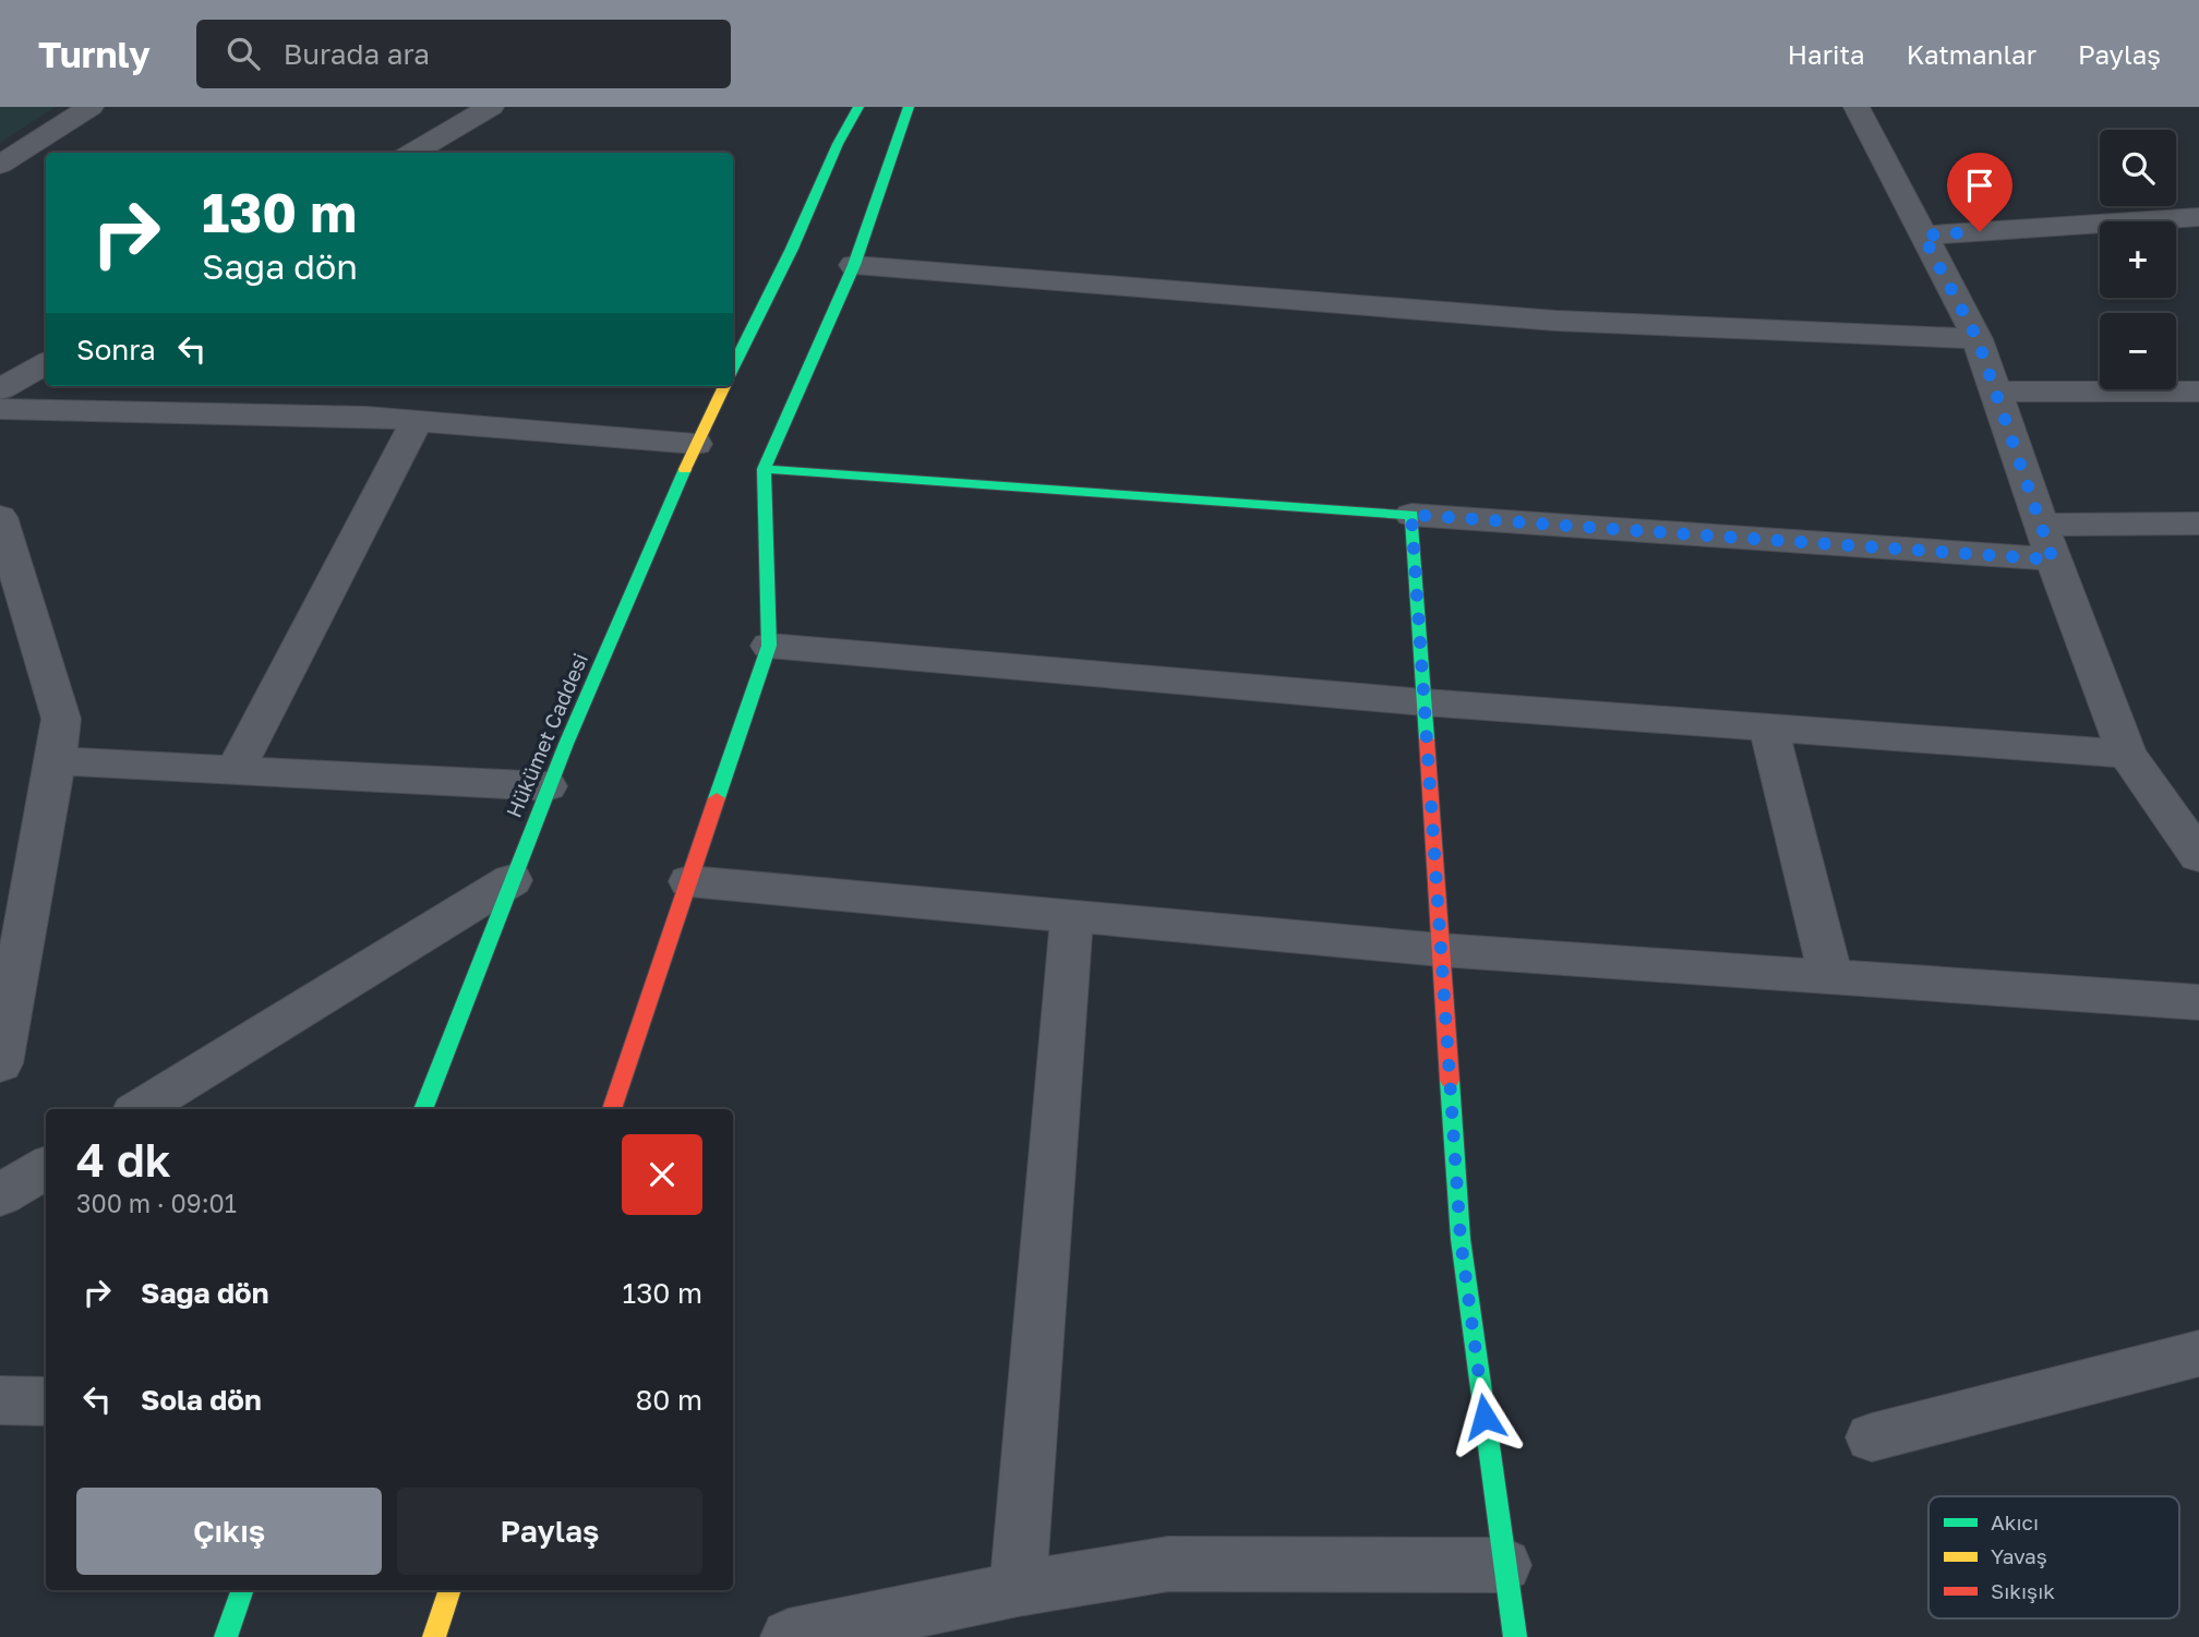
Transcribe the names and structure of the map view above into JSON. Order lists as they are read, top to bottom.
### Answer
{
  "streets": {
    "main road": ["Hükümet Caddesi"]
  },
  "legend": ["Akıcı", "Yavaş", "Sıkışık"],
  "page": {
    "header": "Turnly",
    "search": "Burada ara",
    "nav": ["Harita", "Katmanlar", "Paylaş"],
    "map_buttons": ["+", "−"],
    "turn": ["130 m", "Sağa dön"],
    "then": "Sonra",
    "heading": ["4 dk", "300 m · 09:01"],
    "list": [
      {
        "name": "Sağa dön",
        "value": "130 m"
      },
      {
        "name": "Sola dön",
        "value": "80 m"
      }
    ],
    "buttons": ["Çıkış", "Paylaş"]
  }
}
